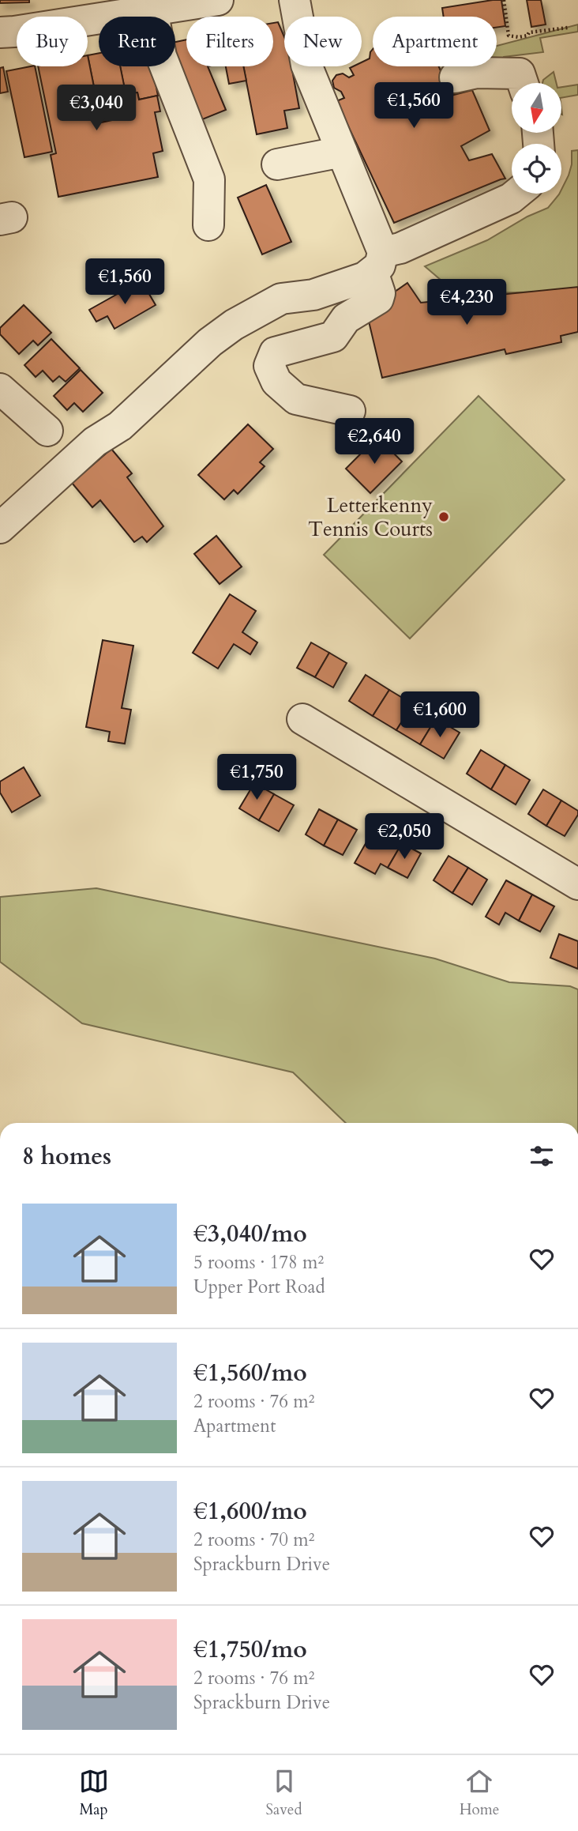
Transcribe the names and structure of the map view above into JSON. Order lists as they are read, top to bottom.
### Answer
{
  "places": ["Letterkenny Tennis Courts"],
  "north": "bottom",
  "page": {
    "chip": [
      "Buy",
      "Rent",
      "Filters",
      "New",
      "Apartment"
    ],
    "price": [
      "€1,560",
      "€3,040",
      "€1,560",
      "€4,230",
      "€2,640",
      "€1,600",
      "€1,750",
      "€2,050"
    ],
    "heading": "8 homes",
    "list": [
      {
        "name": "€3,040/mo",
        "note": "5 rooms · 178 m² · Upper Port Road"
      },
      {
        "name": "€1,560/mo",
        "note": "2 rooms · 76 m² · Apartment"
      },
      {
        "name": "€1,600/mo",
        "note": "2 rooms · 70 m² · Sprackburn Drive"
      },
      {
        "name": "€1,750/mo",
        "note": "2 rooms · 76 m² · Sprackburn Drive"
      }
    ],
    "tabs": ["Map", "Saved", "Home"]
  }
}
